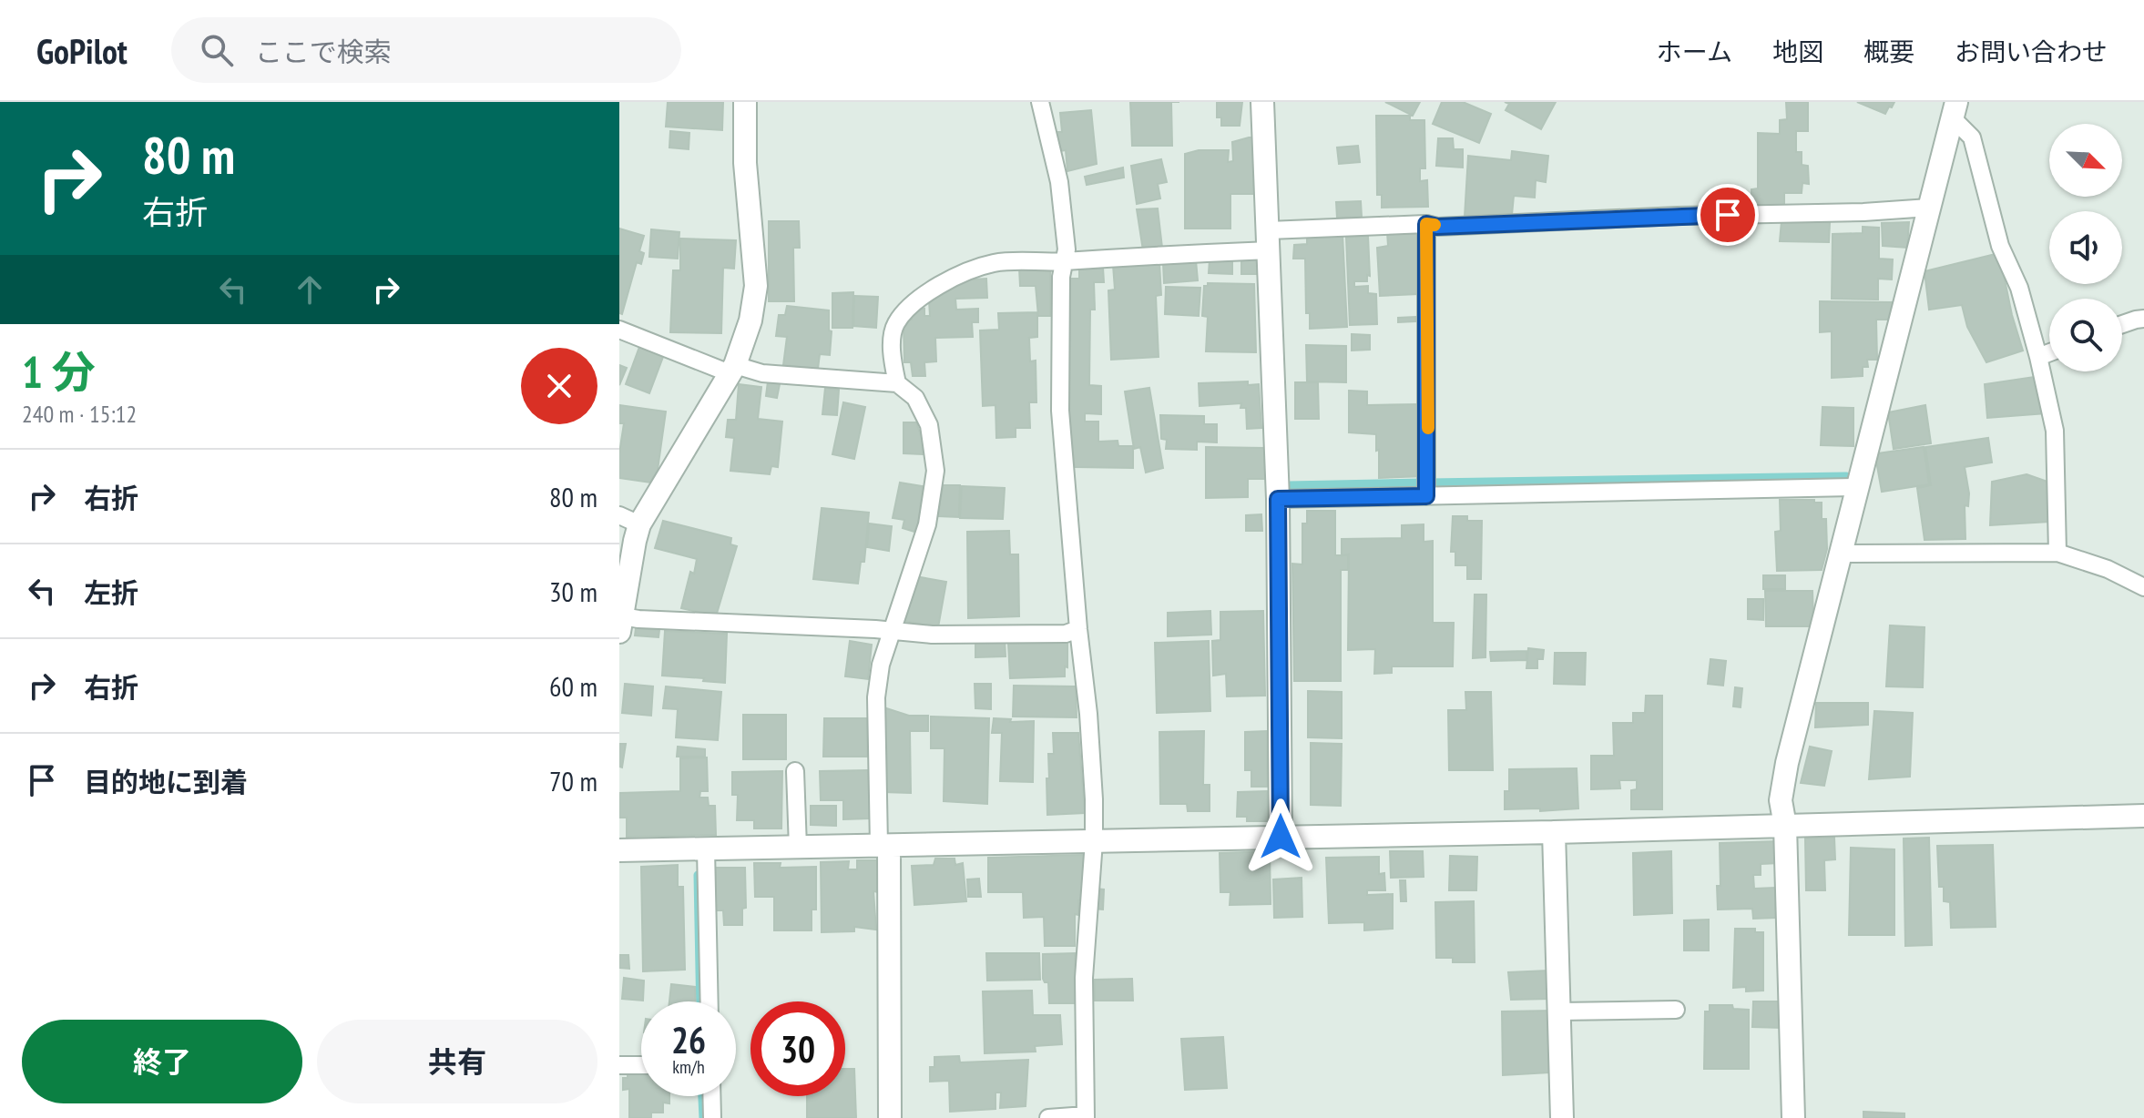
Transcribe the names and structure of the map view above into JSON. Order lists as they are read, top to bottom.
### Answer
{
  "north": "bottom right",
  "page": {
    "header": "GoPilot",
    "search": "ここで検索",
    "nav": [
      "ホーム",
      "地図",
      "概要",
      "お問い合わせ"
    ],
    "turn": ["80 m", "右折"],
    "heading": ["1 分", "240 m · 15:12"],
    "list": [
      {
        "name": "右折",
        "value": "80 m"
      },
      {
        "name": "左折",
        "value": "30 m"
      },
      {
        "name": "右折",
        "value": "60 m"
      },
      {
        "name": "目的地に到着",
        "value": "70 m"
      }
    ],
    "speed": "26 km/h",
    "limit": "30",
    "buttons": ["終了", "共有"]
  }
}
